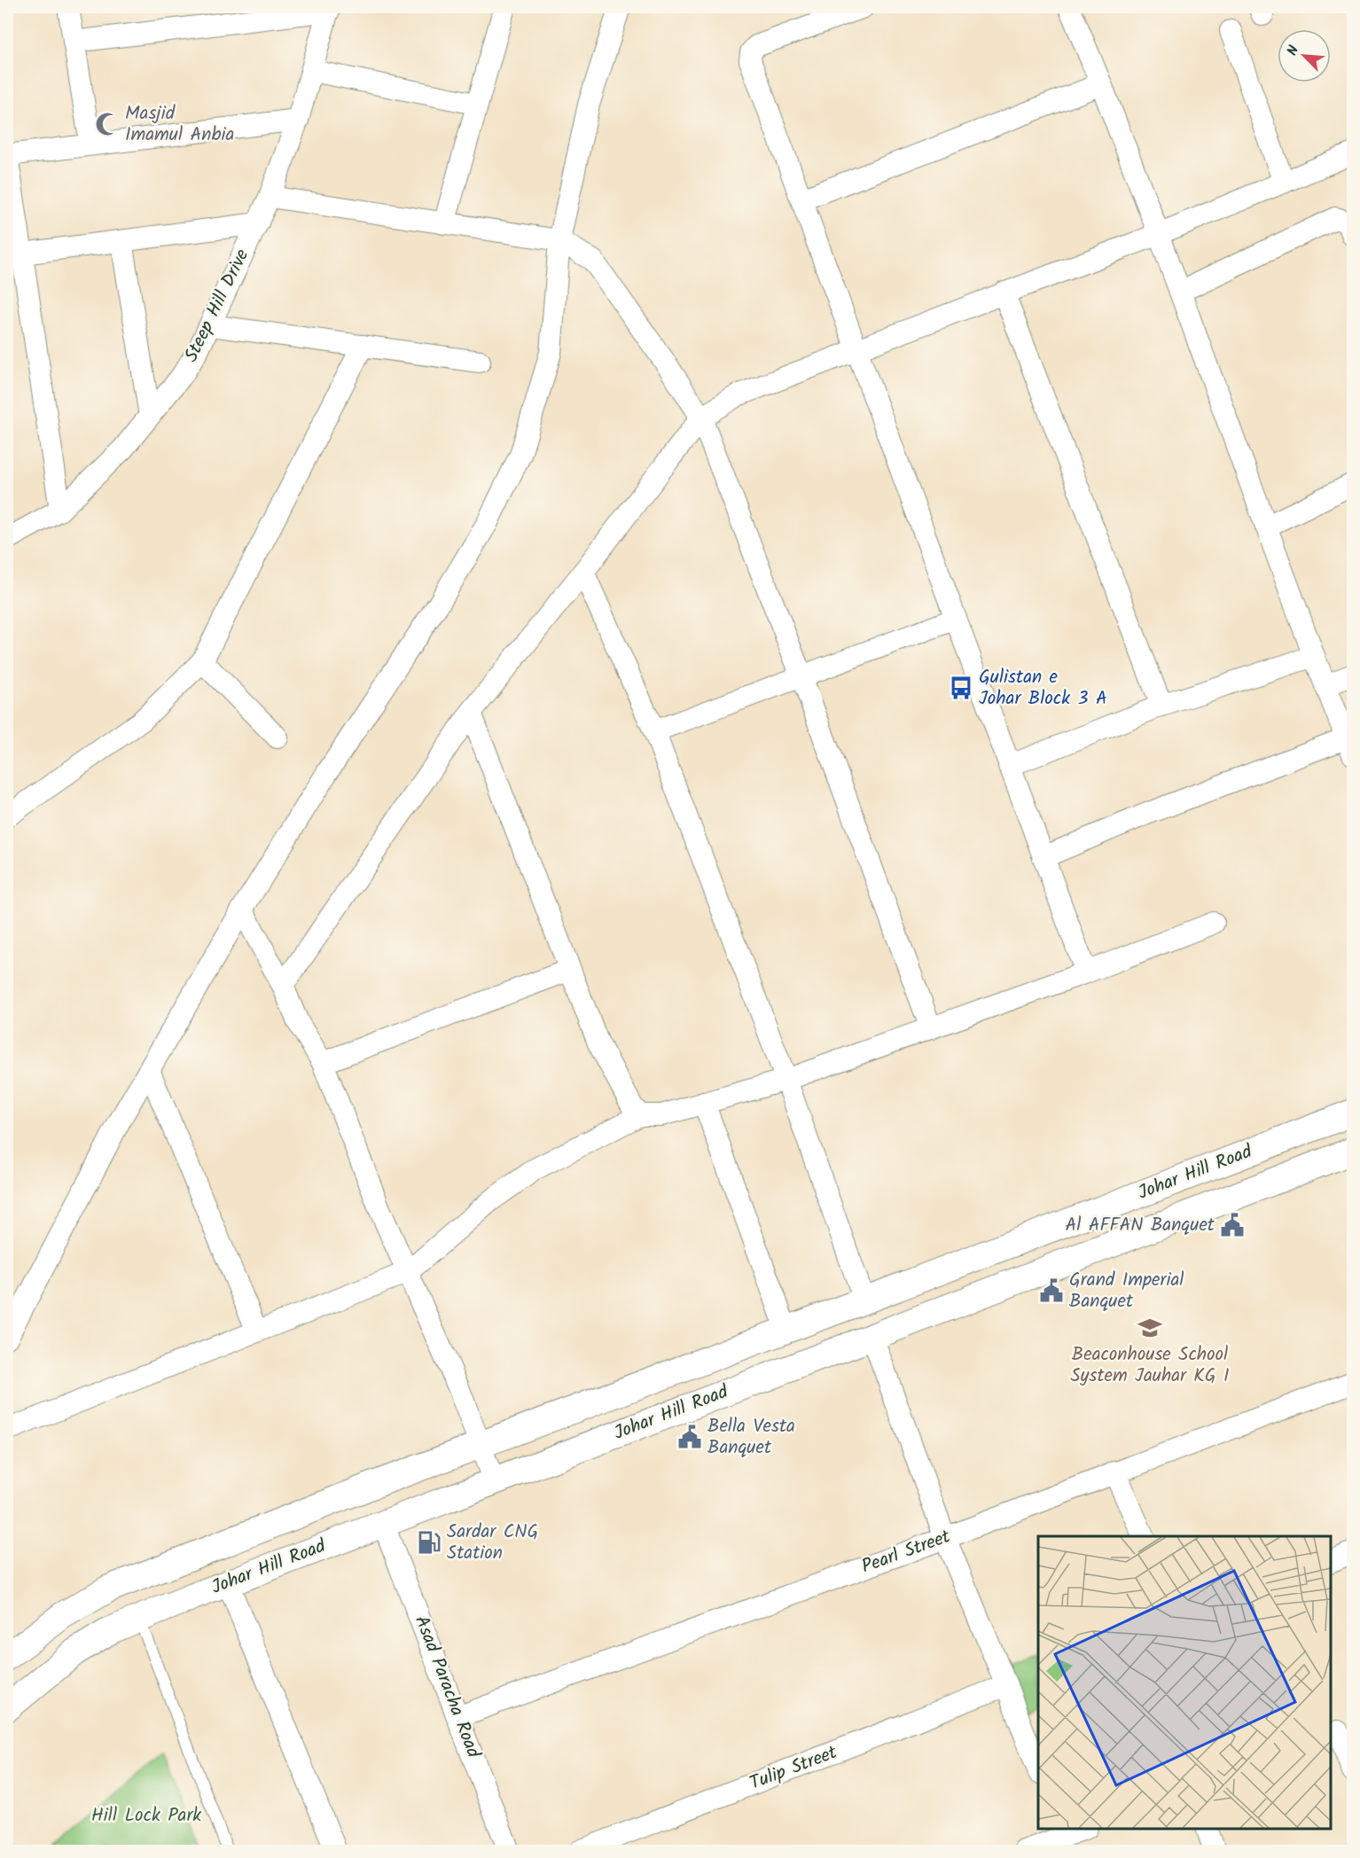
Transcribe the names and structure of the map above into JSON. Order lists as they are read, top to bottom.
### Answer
{
  "streets": {
    "street": [
      "Steep Hill Drive",
      "Johar Hill Road",
      "Pearl Street",
      "Asad Paracha Road",
      "Tulip Street"
    ]
  },
  "crossings": [
    ["Johar Hill Road", "Asad Paracha Road"],
    ["Pearl Street", "Asad Paracha Road"]
  ],
  "parks": ["Hill Lock Park"],
  "places": {
    "mosque": ["Masjid Imamul Anbia"],
    "bus stop": ["Gulistan e Johar Block 3 A"],
    "public building": ["Al AFFAN Banquet", "Grand Imperial Banquet", "Bella Vesta Banquet"],
    "school or university": ["Beaconhouse School System Jauhar KG I"],
    "fuel station": ["Sardar CNG Station"]
  },
  "north": "top left"
}
